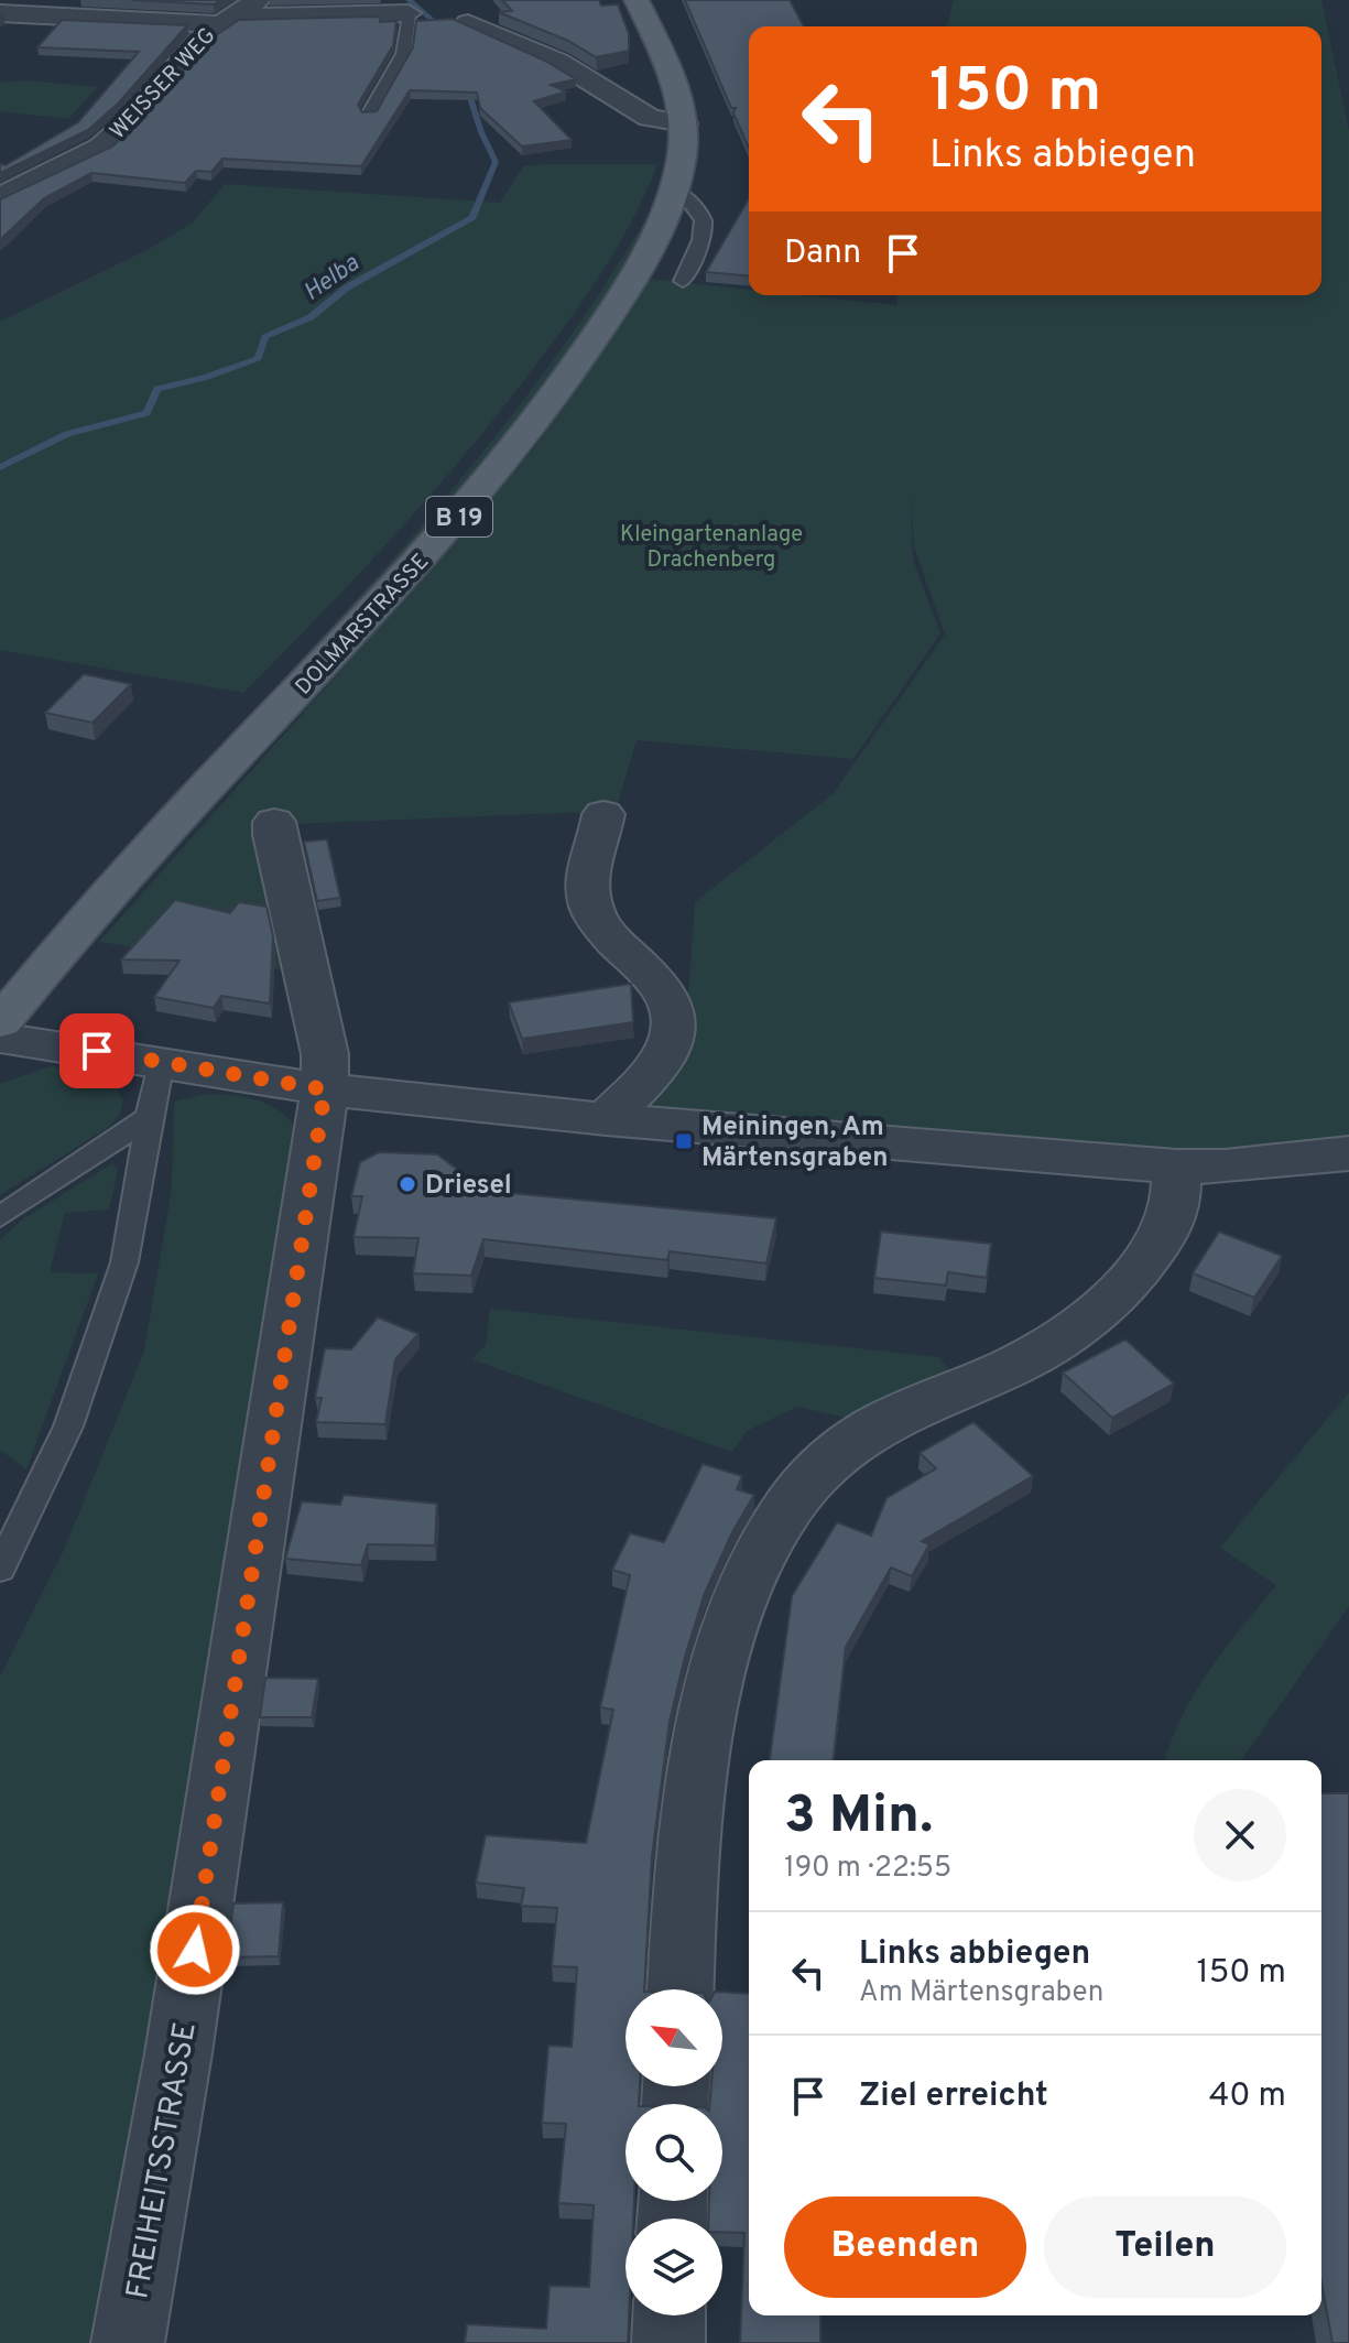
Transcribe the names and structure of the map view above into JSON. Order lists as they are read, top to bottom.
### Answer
{
  "streets": {
    "main road": ["B 19", "DOLMARSTRASSE"],
    "street": ["WEISSER WEG", "FREIHEITSSTRASSE"]
  },
  "water": ["Helba"],
  "parks": ["Kleingartenanlage Drachenberg"],
  "places": {
    "transit": ["Meiningen, Am Märtensgraben"],
    "other": ["Driesel"]
  },
  "north": "top left",
  "page": {
    "turn": ["150 m", "Links abbiegen"],
    "then": "Dann",
    "heading": ["3 Min.", "190 m · 22:55"],
    "list": [
      {
        "name": "Links abbiegen",
        "note": "Am Märtensgraben",
        "value": "150 m"
      },
      {
        "name": "Ziel erreicht",
        "value": "40 m"
      }
    ],
    "buttons": ["Beenden", "Teilen"]
  }
}
